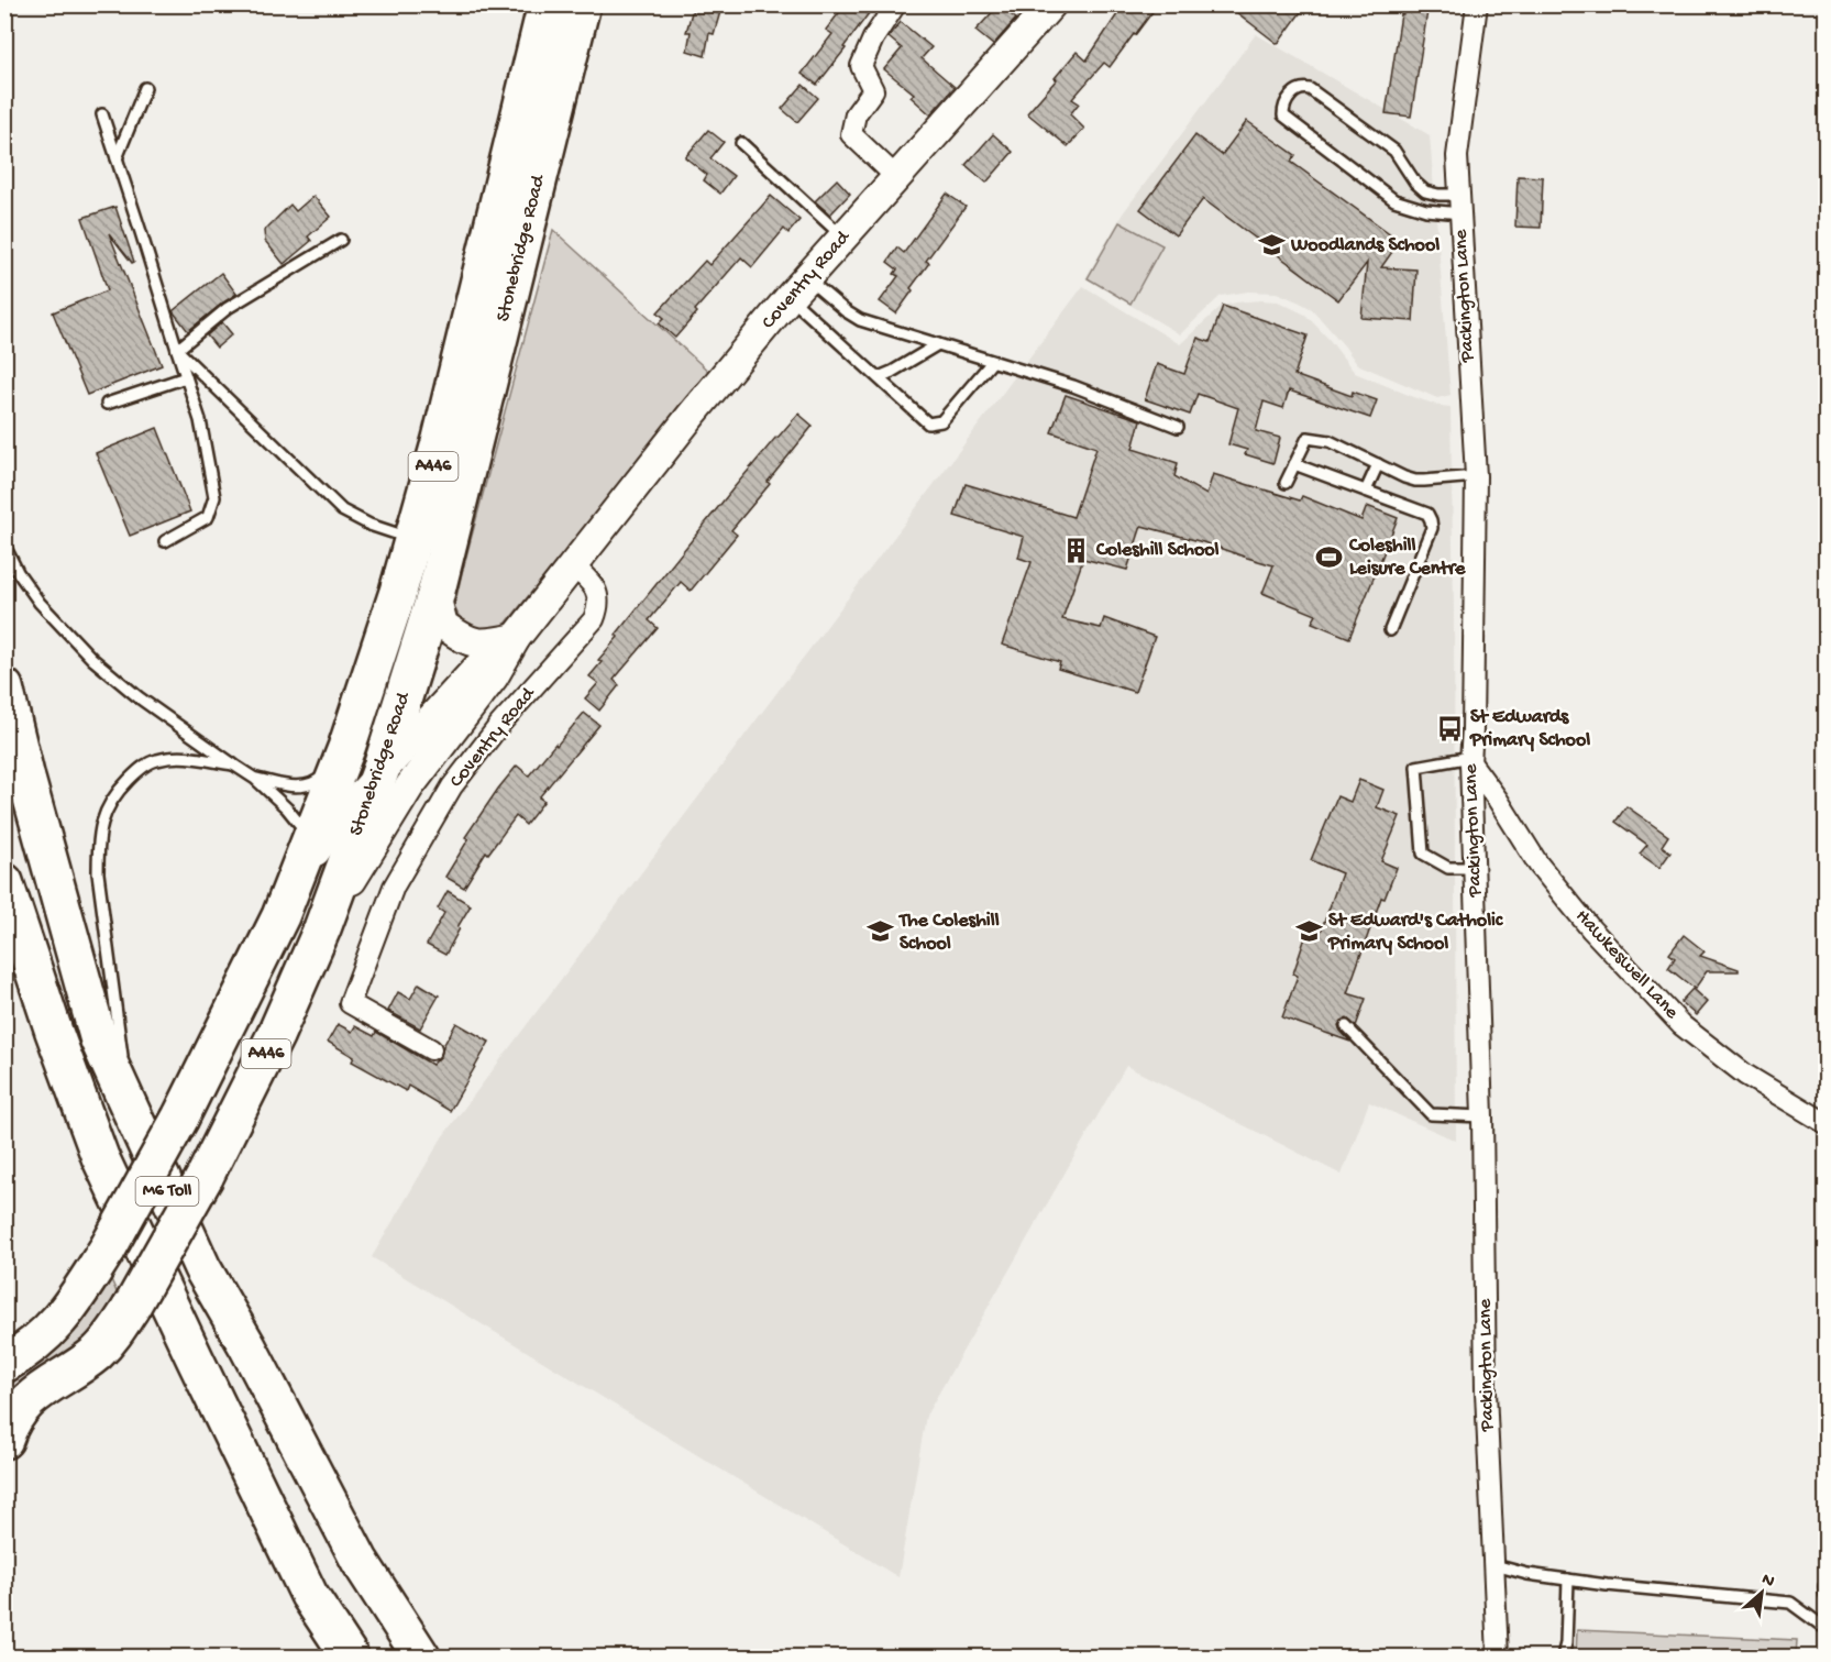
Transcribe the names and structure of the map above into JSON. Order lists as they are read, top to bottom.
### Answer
{
  "streets": {
    "highway": ["Stonebridge Road", "A446", "M6 Toll"],
    "main road": ["Coventry Road"],
    "street": ["Packington Lane", "Hawkeswell Lane"]
  },
  "crossings": [
    ["Packington Lane", "Hawkeswell Lane"]
  ],
  "places": {
    "school or university": ["Woodlands School", "The Coleshill School", "St Edward's Catholic Primary School"],
    "building": ["Coleshill School"],
    "sports": ["Coleshill Leisure Centre"],
    "bus stop": ["St Edwards Primary School"]
  },
  "north": "top right"
}
